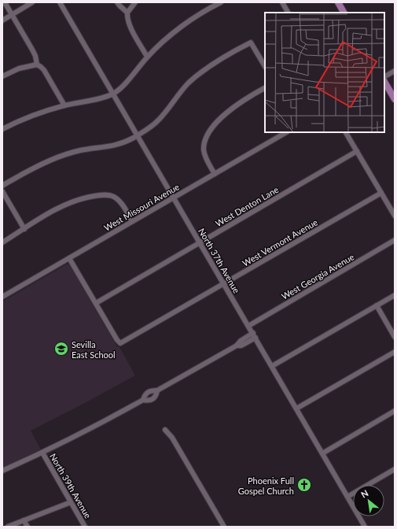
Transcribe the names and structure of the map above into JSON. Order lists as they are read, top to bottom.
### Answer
{
  "streets": {
    "street": [
      "West Denton Lane",
      "West Missouri Avenue",
      "West Vermont Avenue",
      "North 37th Avenue",
      "West Georgia Avenue",
      "North 39th Avenue"
    ]
  },
  "crossings": [
    ["West Denton Lane", "West Vermont Avenue"],
    ["West Denton Lane", "North 37th Avenue"],
    ["West Missouri Avenue", "North 37th Avenue"],
    ["West Vermont Avenue", "North 37th Avenue"],
    ["North 37th Avenue", "West Georgia Avenue"]
  ],
  "places": {
    "school or university": ["Sevilla East School"],
    "church": ["Phoenix Full Gospel Church"]
  },
  "north": "top left"
}
